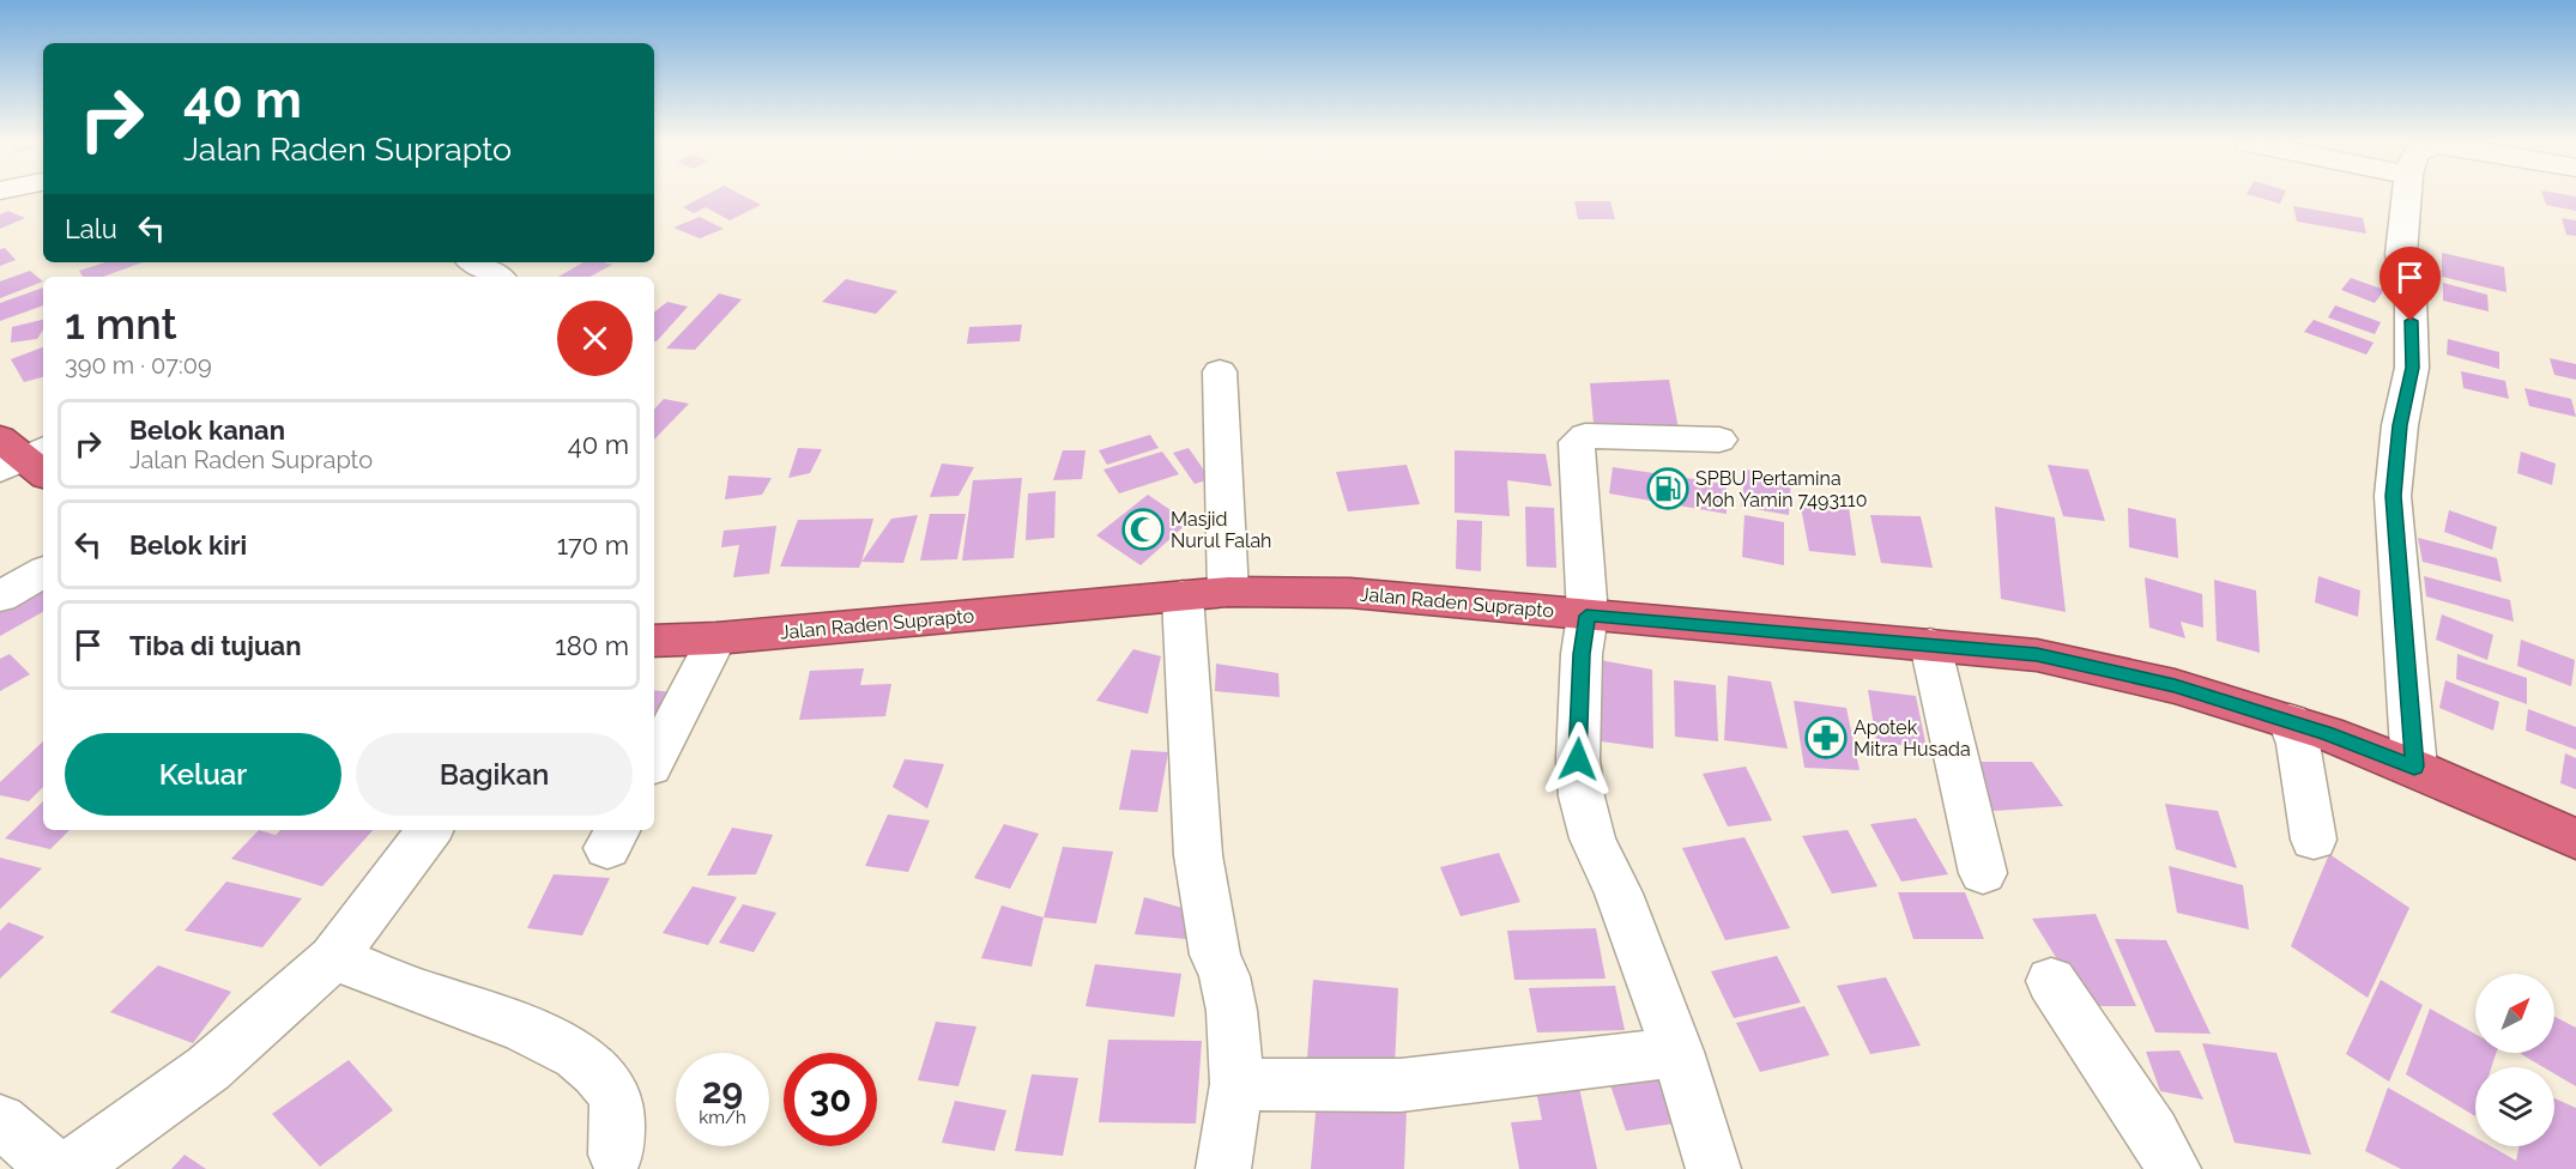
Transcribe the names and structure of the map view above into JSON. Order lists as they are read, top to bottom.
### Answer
{
  "streets": {
    "highway": ["Jalan Raden Suprapto"]
  },
  "places": {
    "fuel station": ["SPBU Pertamina Moh Yamin 7493110"],
    "mosque": ["Masjid Nurul Falah"],
    "pharmacy": ["Apotek Mitra Husada"]
  },
  "north": "top right",
  "page": {
    "turn": ["40 m", "Jalan Raden Suprapto"],
    "then": "Lalu",
    "heading": ["1 mnt", "390 m · 07:09"],
    "list": [
      {
        "name": "Belok kanan",
        "note": "Jalan Raden Suprapto",
        "value": "40 m"
      },
      {
        "name": "Belok kiri",
        "value": "170 m"
      },
      {
        "name": "Tiba di tujuan",
        "value": "180 m"
      }
    ],
    "buttons": ["Keluar", "Bagikan"],
    "speed": "29 km/h",
    "limit": "30"
  }
}
